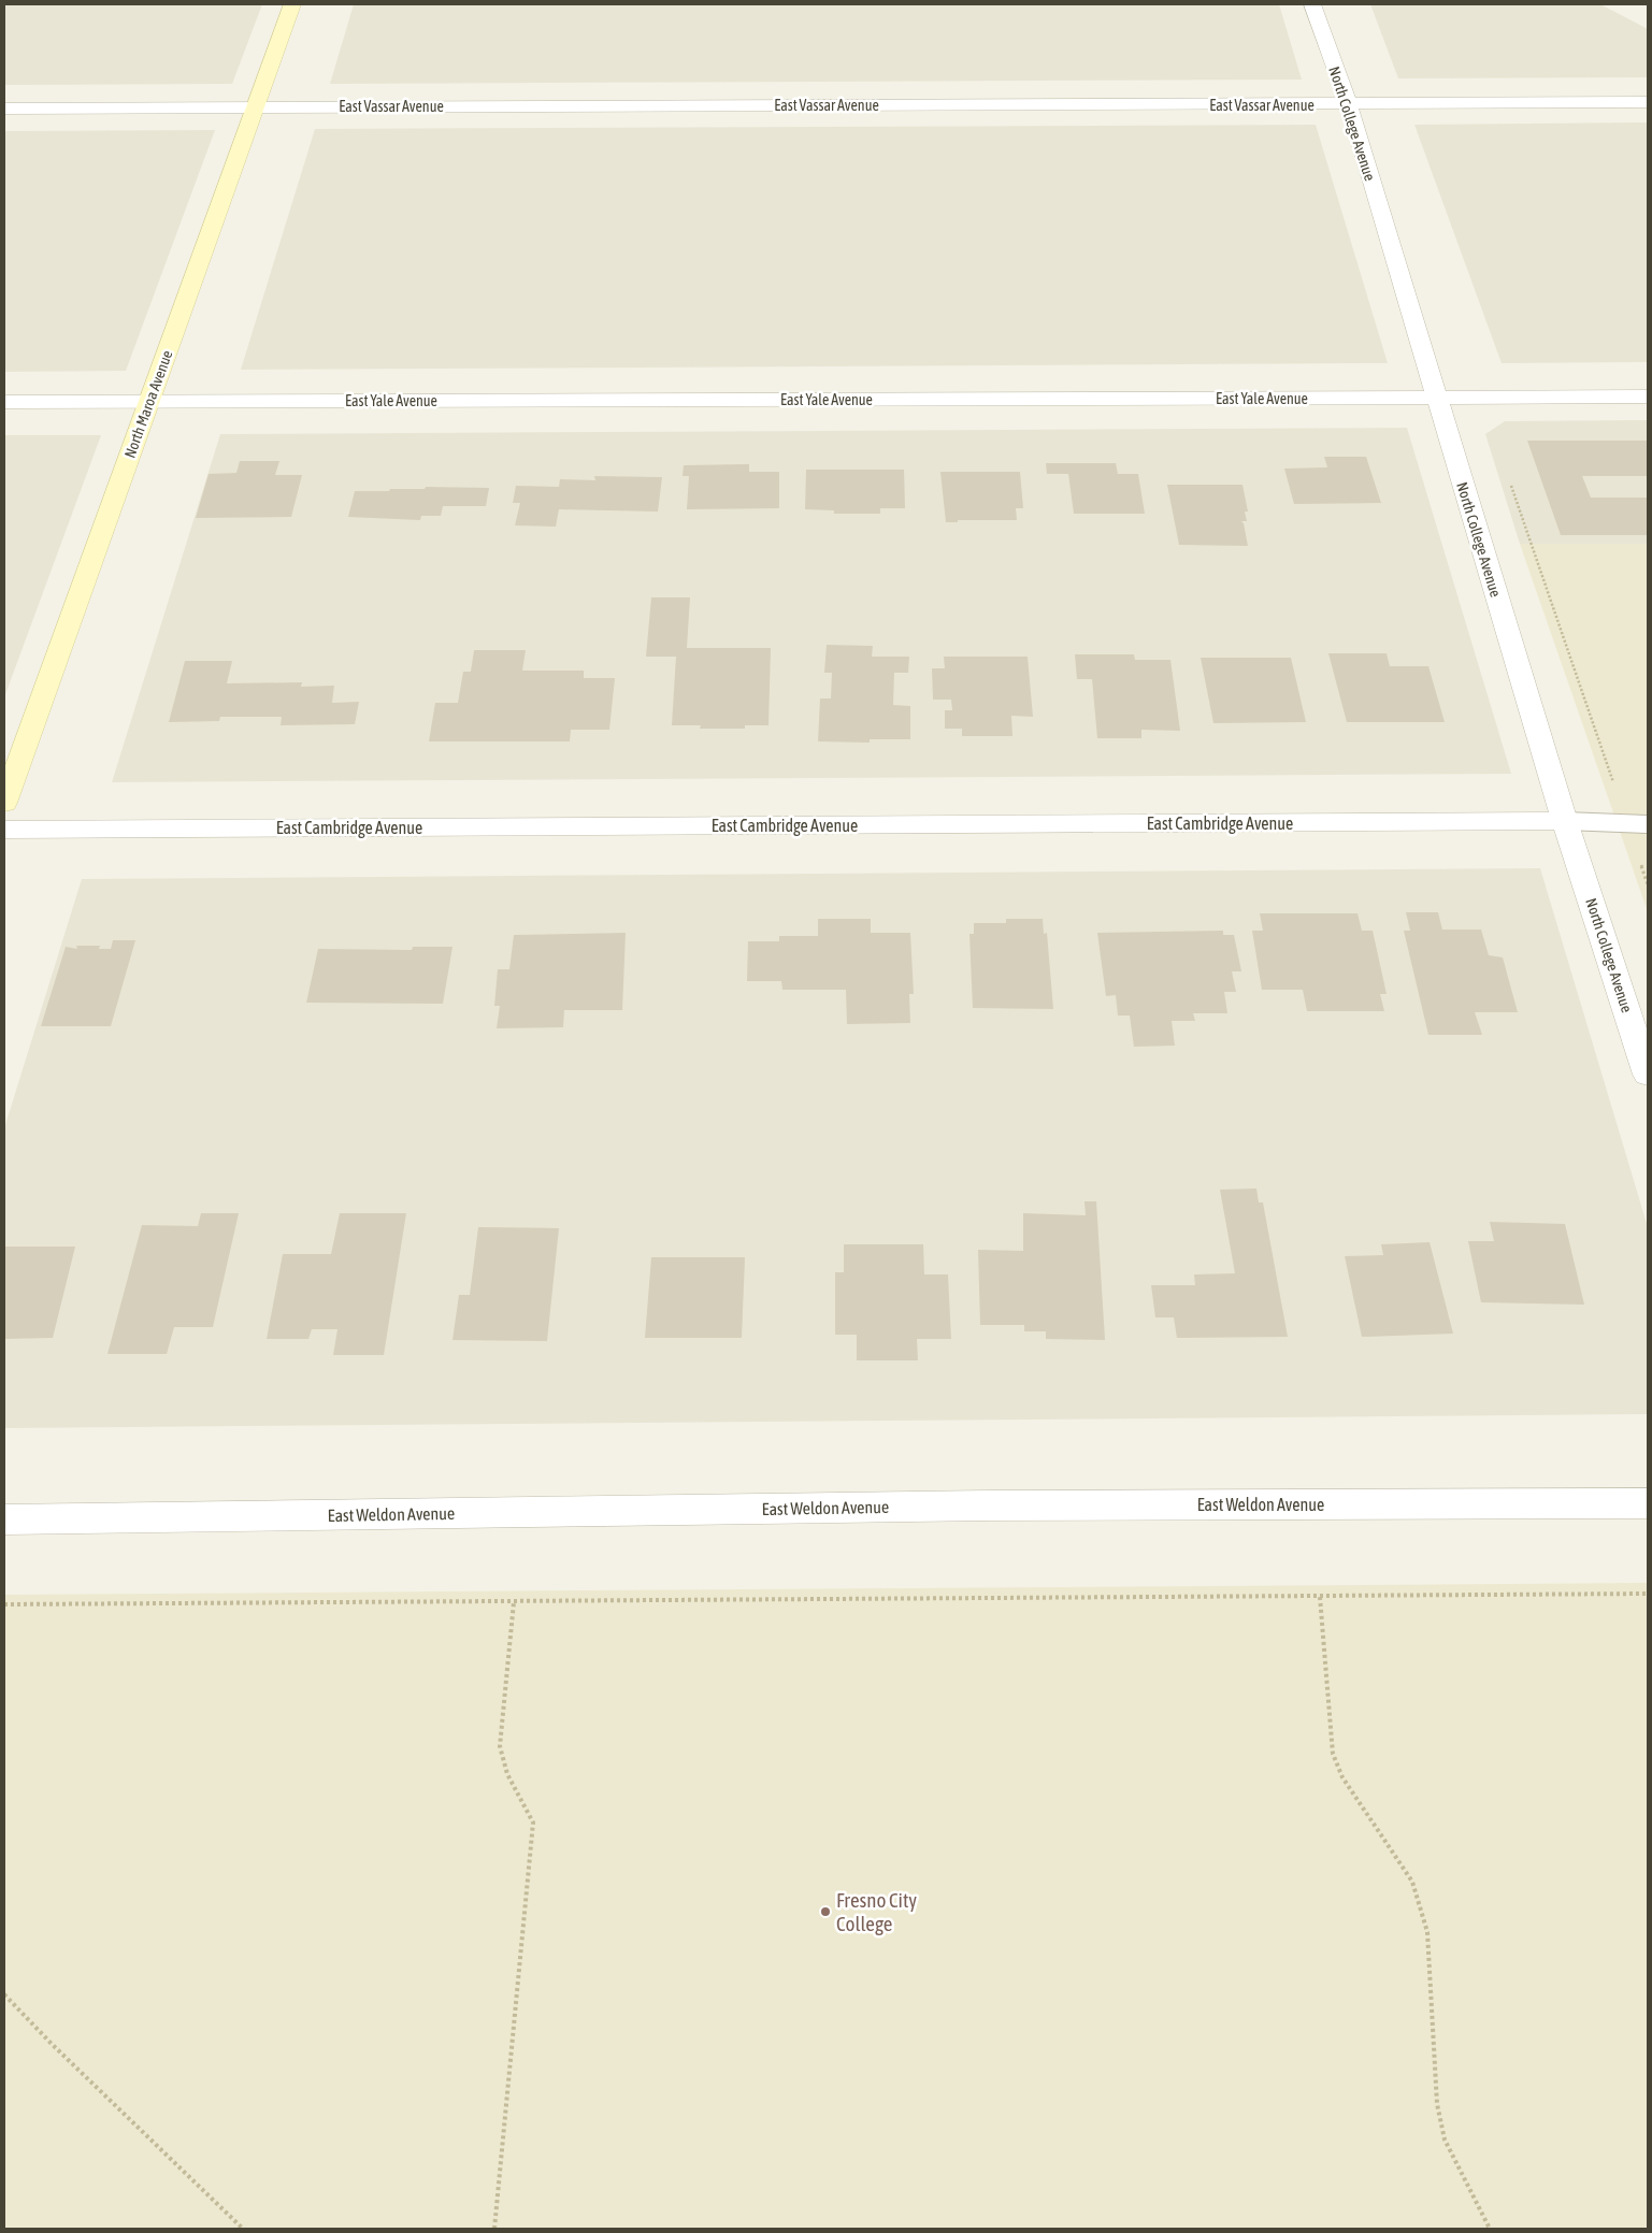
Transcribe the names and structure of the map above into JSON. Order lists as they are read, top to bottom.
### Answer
{
  "streets": {
    "main road": ["North Maroa Avenue"],
    "street": [
      "East Vassar Avenue",
      "North College Avenue",
      "East Yale Avenue",
      "East Cambridge Avenue",
      "East Weldon Avenue"
    ]
  },
  "crossings": [
    ["East Vassar Avenue", "North College Avenue"],
    ["East Vassar Avenue", "North Maroa Avenue"],
    ["North College Avenue", "East Yale Avenue"],
    ["North College Avenue", "East Cambridge Avenue"],
    ["East Yale Avenue", "North Maroa Avenue"]
  ],
  "places": ["Fresno City College"]
}
